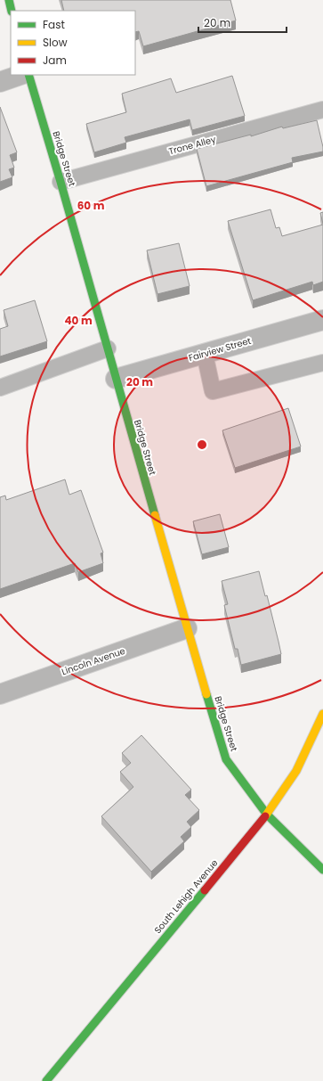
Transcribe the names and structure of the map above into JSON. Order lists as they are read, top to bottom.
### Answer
{
  "streets": {
    "main road": ["Bridge Street", "South Lehigh Avenue"],
    "street": ["Fairview Street", "Lincoln Avenue"],
    "lane": ["Trone Alley"]
  },
  "crossings": [
    ["Trone Alley", "Bridge Street"],
    ["Bridge Street", "Fairview Street"],
    ["Bridge Street", "Lincoln Avenue"],
    ["Bridge Street", "South Lehigh Avenue"]
  ],
  "legend": ["Fast", "Slow", "Jam"],
  "scale_bar": "20 m",
  "rings": ["60 m", "40 m", "20 m"]
}
